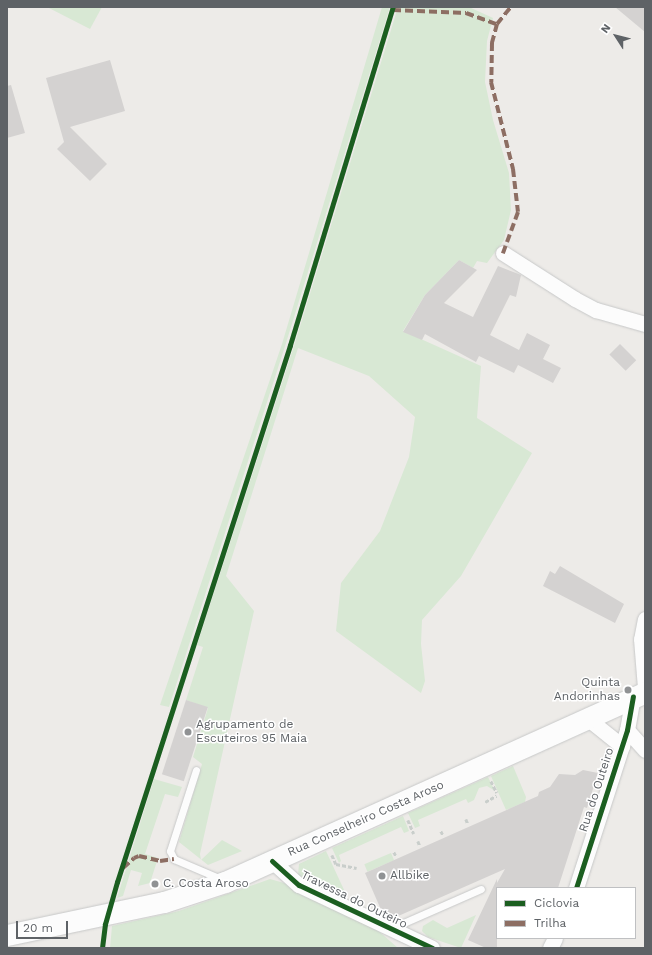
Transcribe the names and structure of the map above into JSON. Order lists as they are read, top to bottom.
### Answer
{
  "streets": {
    "main road": ["Rua Conselheiro Costa Aroso"],
    "street": ["Rua do Outeiro", "Travessa do Outeiro"]
  },
  "crossings": [
    ["Rua do Outeiro", "Rua Conselheiro Costa Aroso"],
    ["Rua Conselheiro Costa Aroso", "Travessa do Outeiro"]
  ],
  "places": [
    "Quinta Andorinhas",
    "Agrupamento de Escuteiros 95 Maia",
    "Allbike",
    "C. Costa Aroso"
  ],
  "legend": ["Ciclovia", "Trilha"],
  "scale_bar": "20 m",
  "north": "top left"
}
